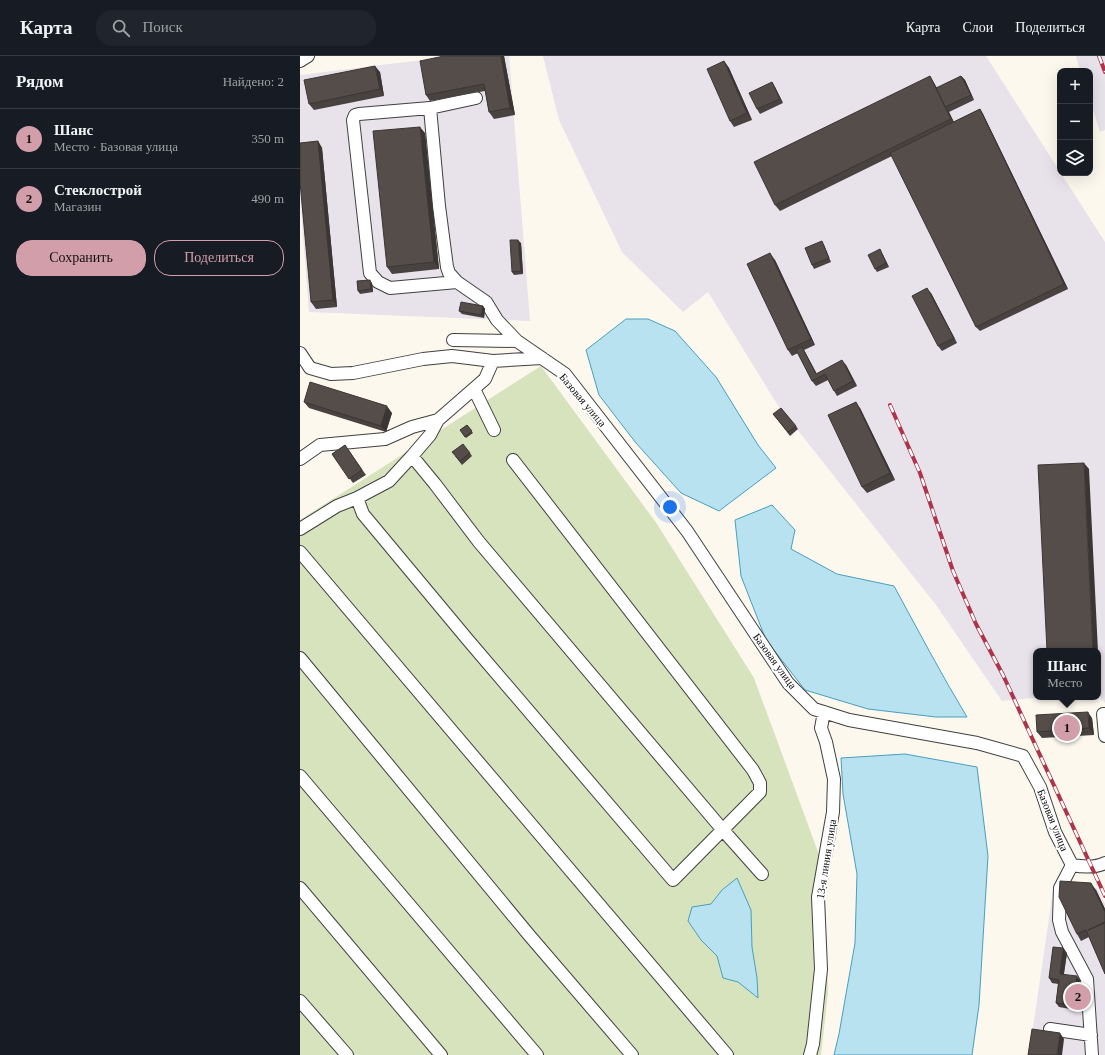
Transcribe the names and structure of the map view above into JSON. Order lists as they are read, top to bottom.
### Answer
{
  "streets": {
    "street": ["Базовая улица", "13-я линия улица"]
  },
  "crossings": [
    ["Базовая улица", "13-я линия улица"]
  ],
  "page": {
    "header": "Карта",
    "search": "Поиск",
    "nav": ["Карта", "Слои", "Поделиться"],
    "heading": ["Рядом", "Найдено: 2"],
    "map_buttons": ["+", "−"],
    "list": [
      {
        "mark": "1",
        "name": "Шанс",
        "note": "Место · Базовая улица",
        "value": "350 m"
      },
      {
        "mark": "2",
        "name": "Стеклострой",
        "note": "Магазин",
        "value": "490 m"
      }
    ],
    "buttons": ["Сохранить", "Поделиться"],
    "popup": ["Шанс", "Место"],
    "pins": ["1", "2"]
  }
}
